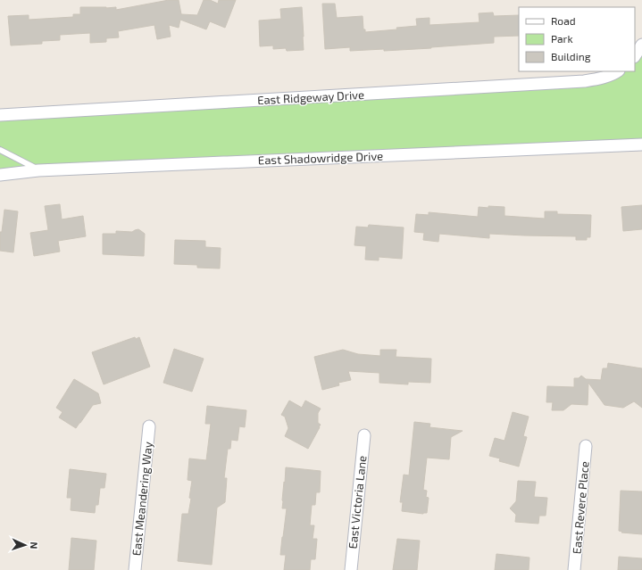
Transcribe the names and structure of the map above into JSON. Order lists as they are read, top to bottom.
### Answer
{
  "streets": {
    "street": [
      "East Ridgeway Drive",
      "East Shadowridge Drive",
      "East Meandering Way",
      "East Victoria Lane",
      "East Revere Place"
    ]
  },
  "legend": ["Road", "Park", "Building"],
  "north": "right"
}
